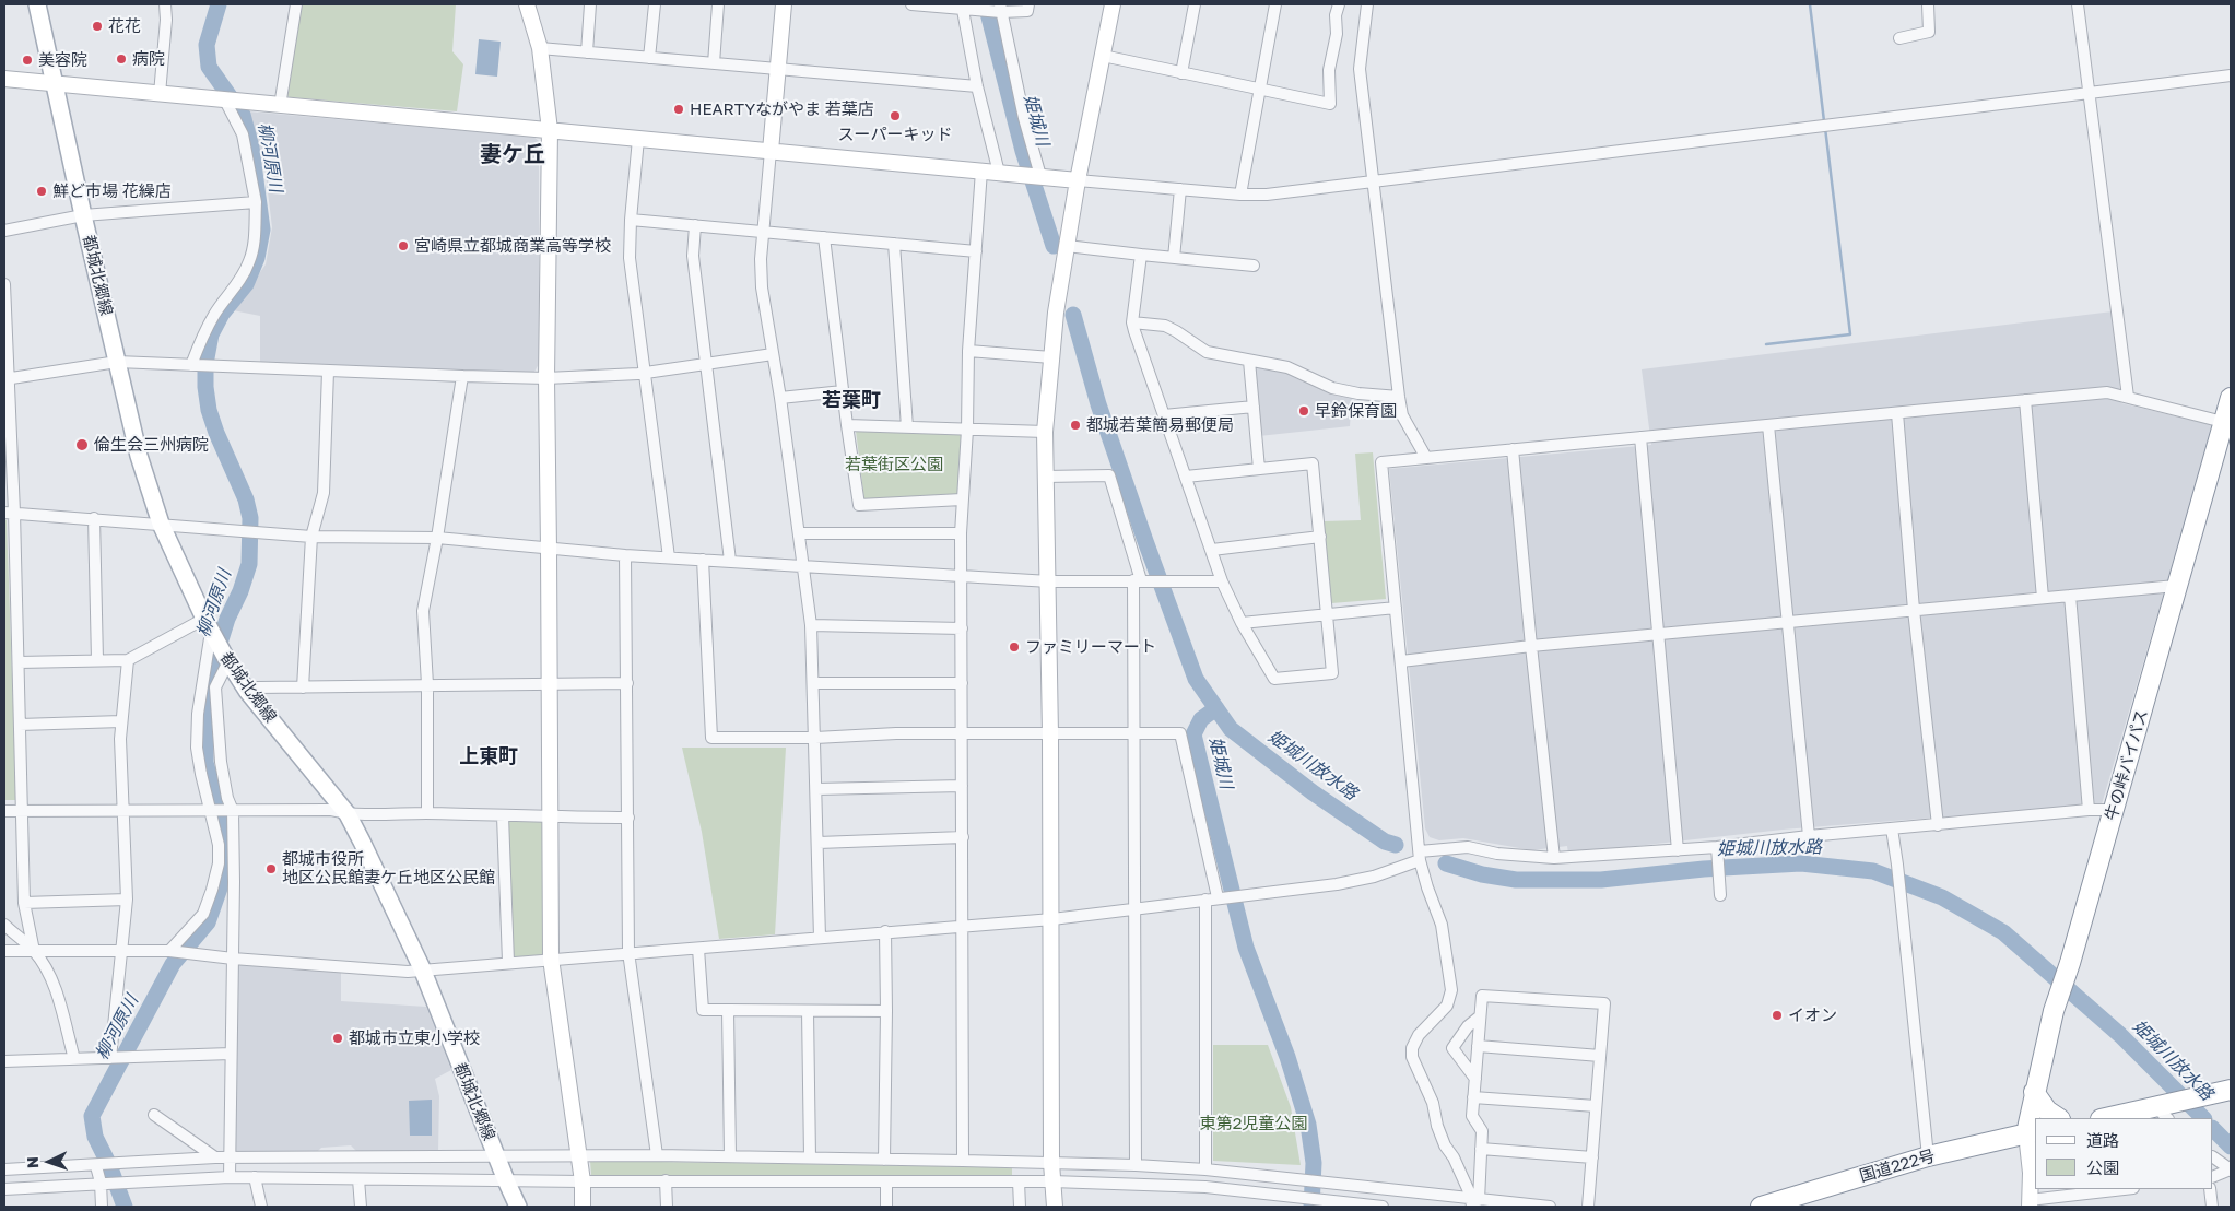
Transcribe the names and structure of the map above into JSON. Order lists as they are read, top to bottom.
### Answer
{
  "streets": {
    "highway": ["牛の峠バイパス", "国道222号"],
    "main road": ["都城北郷線"]
  },
  "crossings": [
    ["牛の峠バイパス", "国道222号"]
  ],
  "districts": ["妻ケ丘", "若葉町", "上東町"],
  "water": ["姫城川", "柳河原川", "姫城川放水路"],
  "parks": ["若葉街区公園", "東第2児童公園"],
  "places": [
    "花花",
    "病院",
    "美容院",
    "HEARTYながやま 若葉店",
    "スーパーキッド",
    "鮮ど市場 花繰店",
    "宮崎県立都城商業高等学校",
    "早鈴保育園",
    "都城若葉簡易郵便局",
    "倫生会三州病院",
    "ファミリーマート",
    "都城市役所 地区公民館妻ケ丘地区公民館",
    "イオン",
    "都城市立東小学校"
  ],
  "legend": ["道路", "公園"],
  "north": "left"
}
